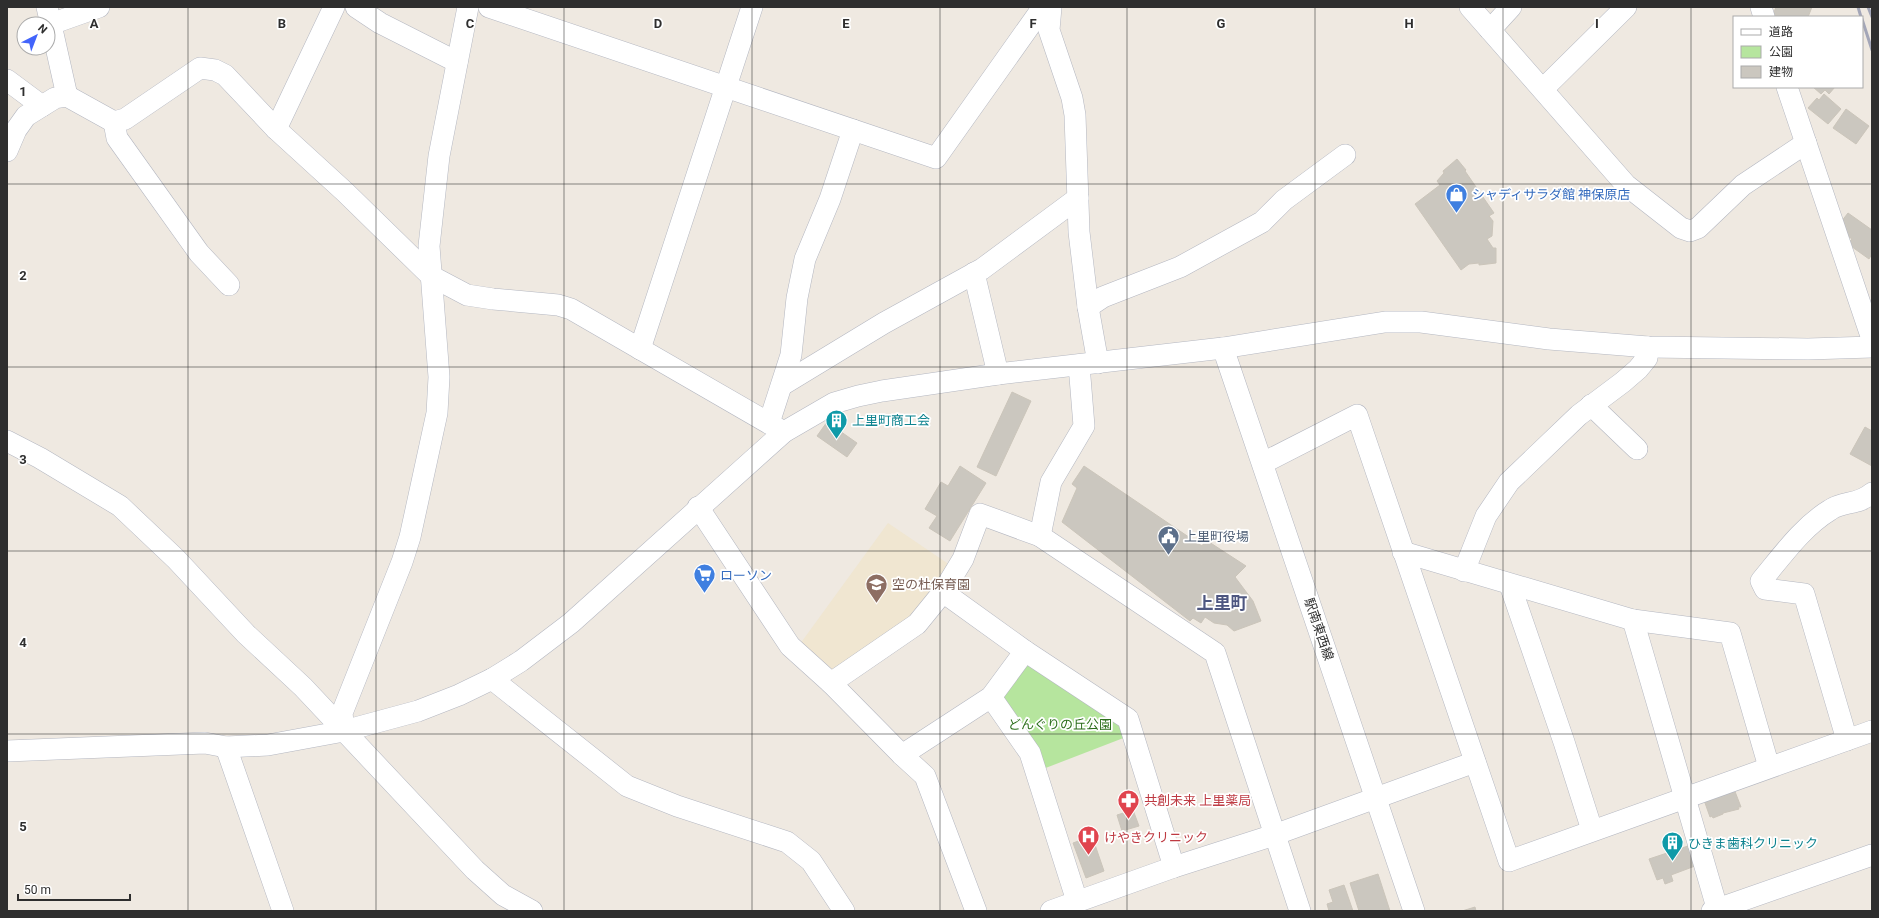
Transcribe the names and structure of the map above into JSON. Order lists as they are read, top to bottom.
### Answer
{
  "streets": {
    "street": ["駅南東西線"]
  },
  "districts": ["上里町"],
  "parks": ["どんぐりの丘公園"],
  "places": {
    "shop": ["シャディサラダ館 神保原店"],
    "building": ["上里町商工会", "ひきま歯科クリニック"],
    "public building": ["上里町役場"],
    "supermarket": ["ローソン"],
    "school or university": ["空の杜保育園"],
    "pharmacy": ["共創未来 上里薬局"],
    "hospital": ["けやきクリニック"]
  },
  "legend": ["道路", "公園", "建物"],
  "scale_bar": "50 m",
  "north": "top right",
  "grid": {
    "columns": [
      "A",
      "B",
      "C",
      "D",
      "E",
      "F",
      "G",
      "H",
      "I"
    ],
    "rows": [
      "1",
      "2",
      "3",
      "4",
      "5"
    ]
  }
}
